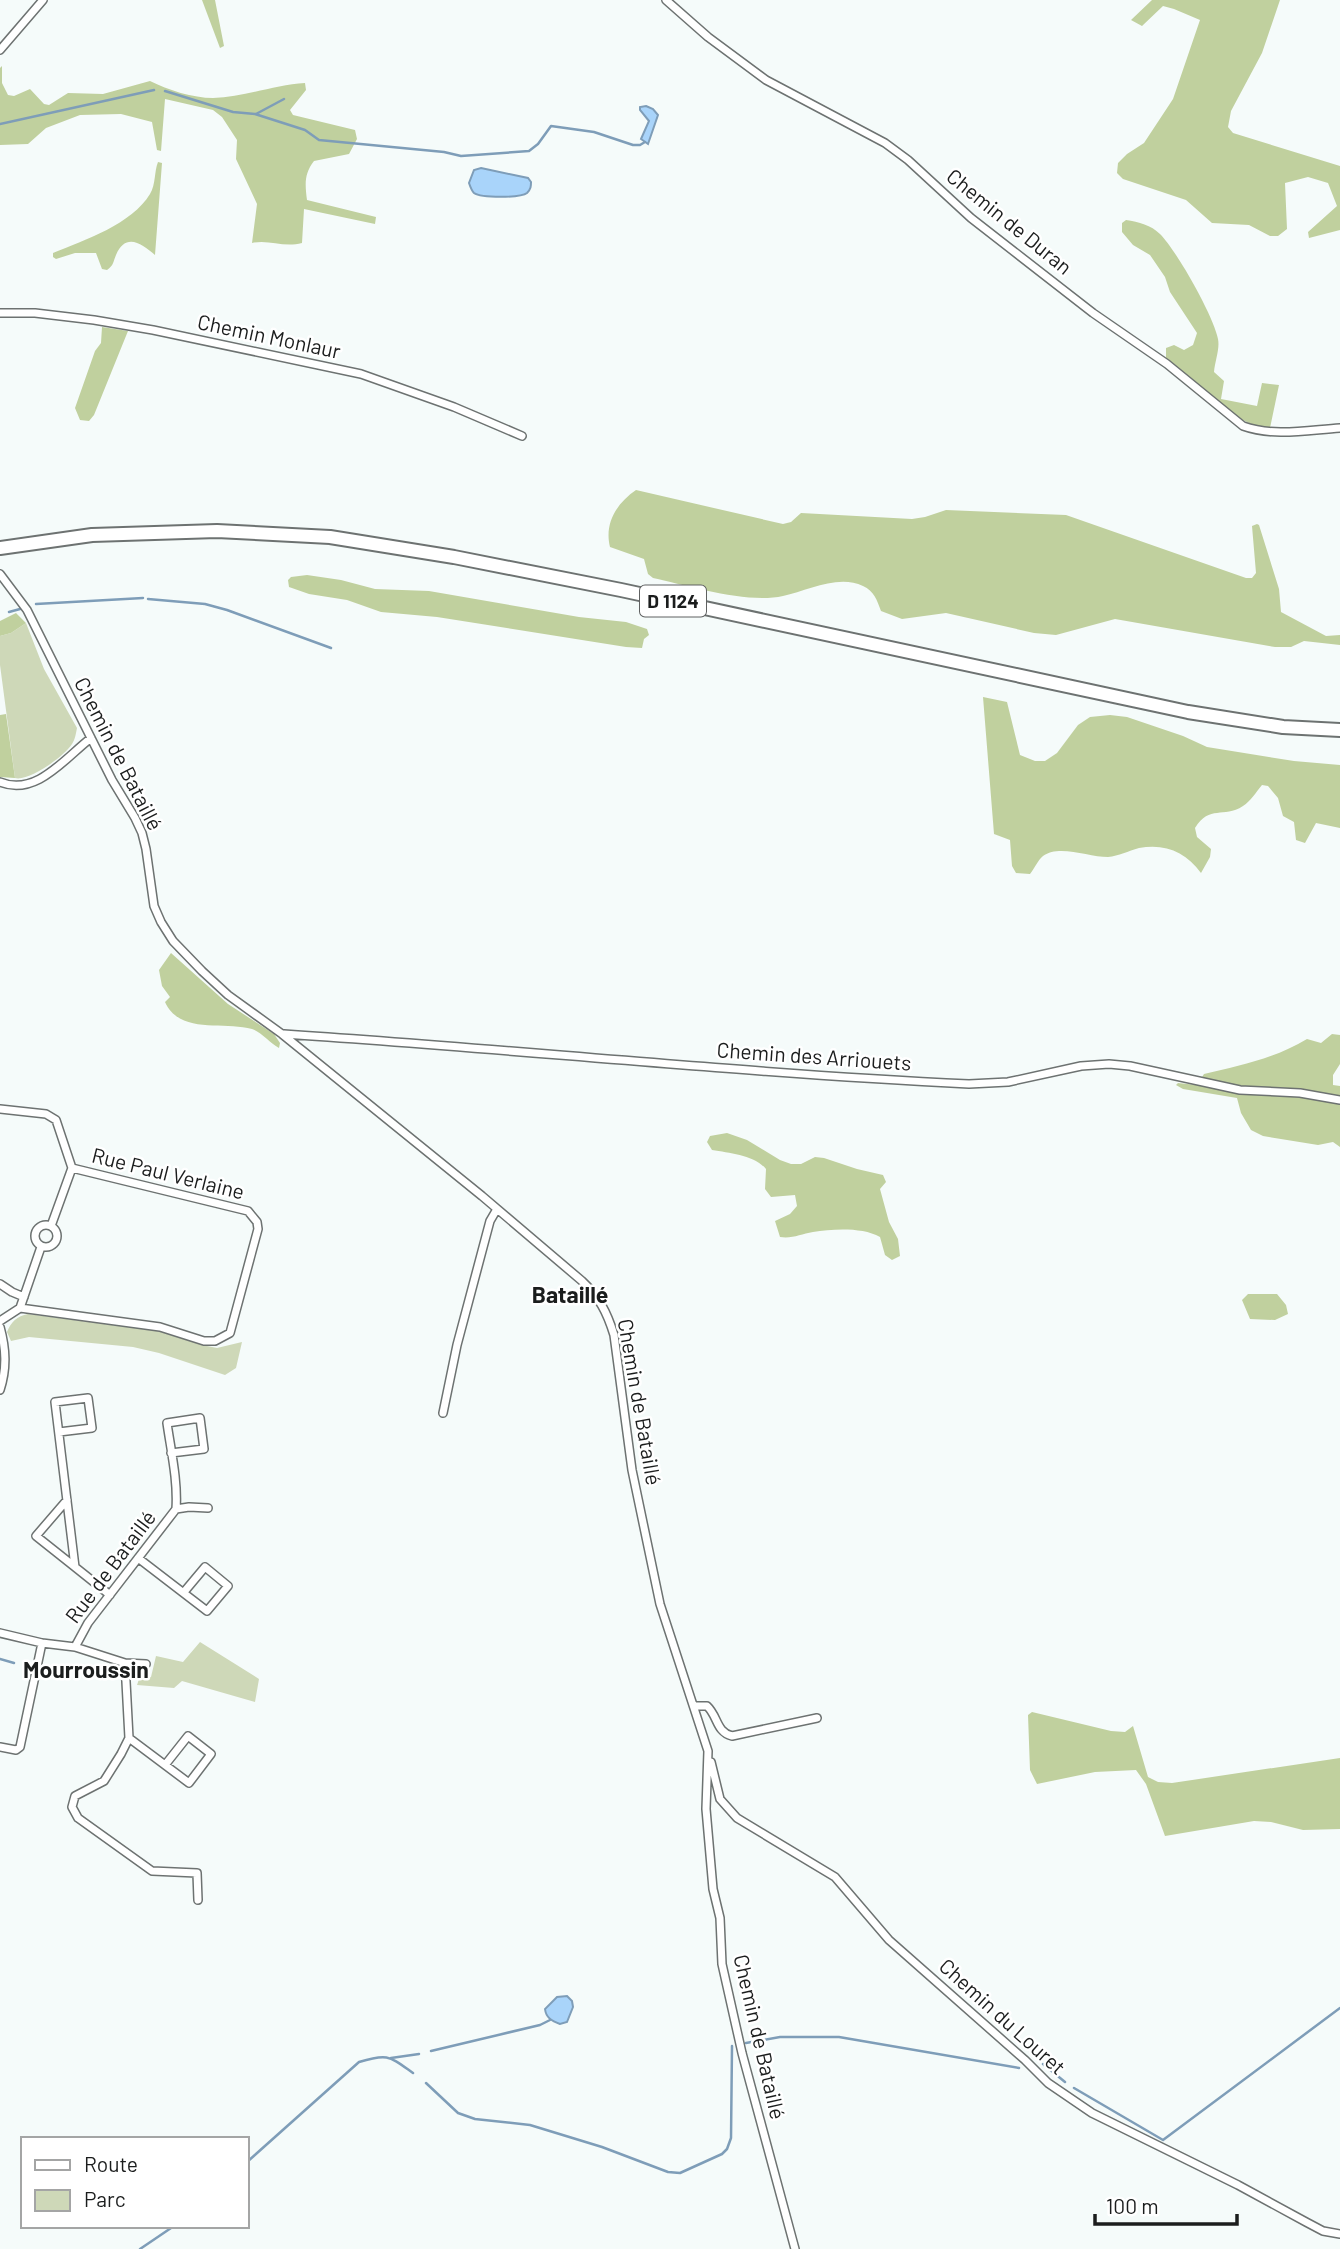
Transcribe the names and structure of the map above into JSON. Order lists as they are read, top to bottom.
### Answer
{
  "streets": {
    "highway": ["D 1124"],
    "street": [
      "Chemin de Duran",
      "Chemin Monlaur",
      "Chemin de Bataillé",
      "Chemin des Arriouets",
      "Rue Paul Verlaine",
      "Rue de Bataillé",
      "Chemin du Louret"
    ]
  },
  "crossings": [
    ["Chemin de Bataillé", "Chemin des Arriouets"],
    ["Chemin de Bataillé", "Chemin du Louret"]
  ],
  "districts": ["Bataillé", "Mourroussin"],
  "legend": ["Route", "Parc"],
  "scale_bar": "100 m"
}
